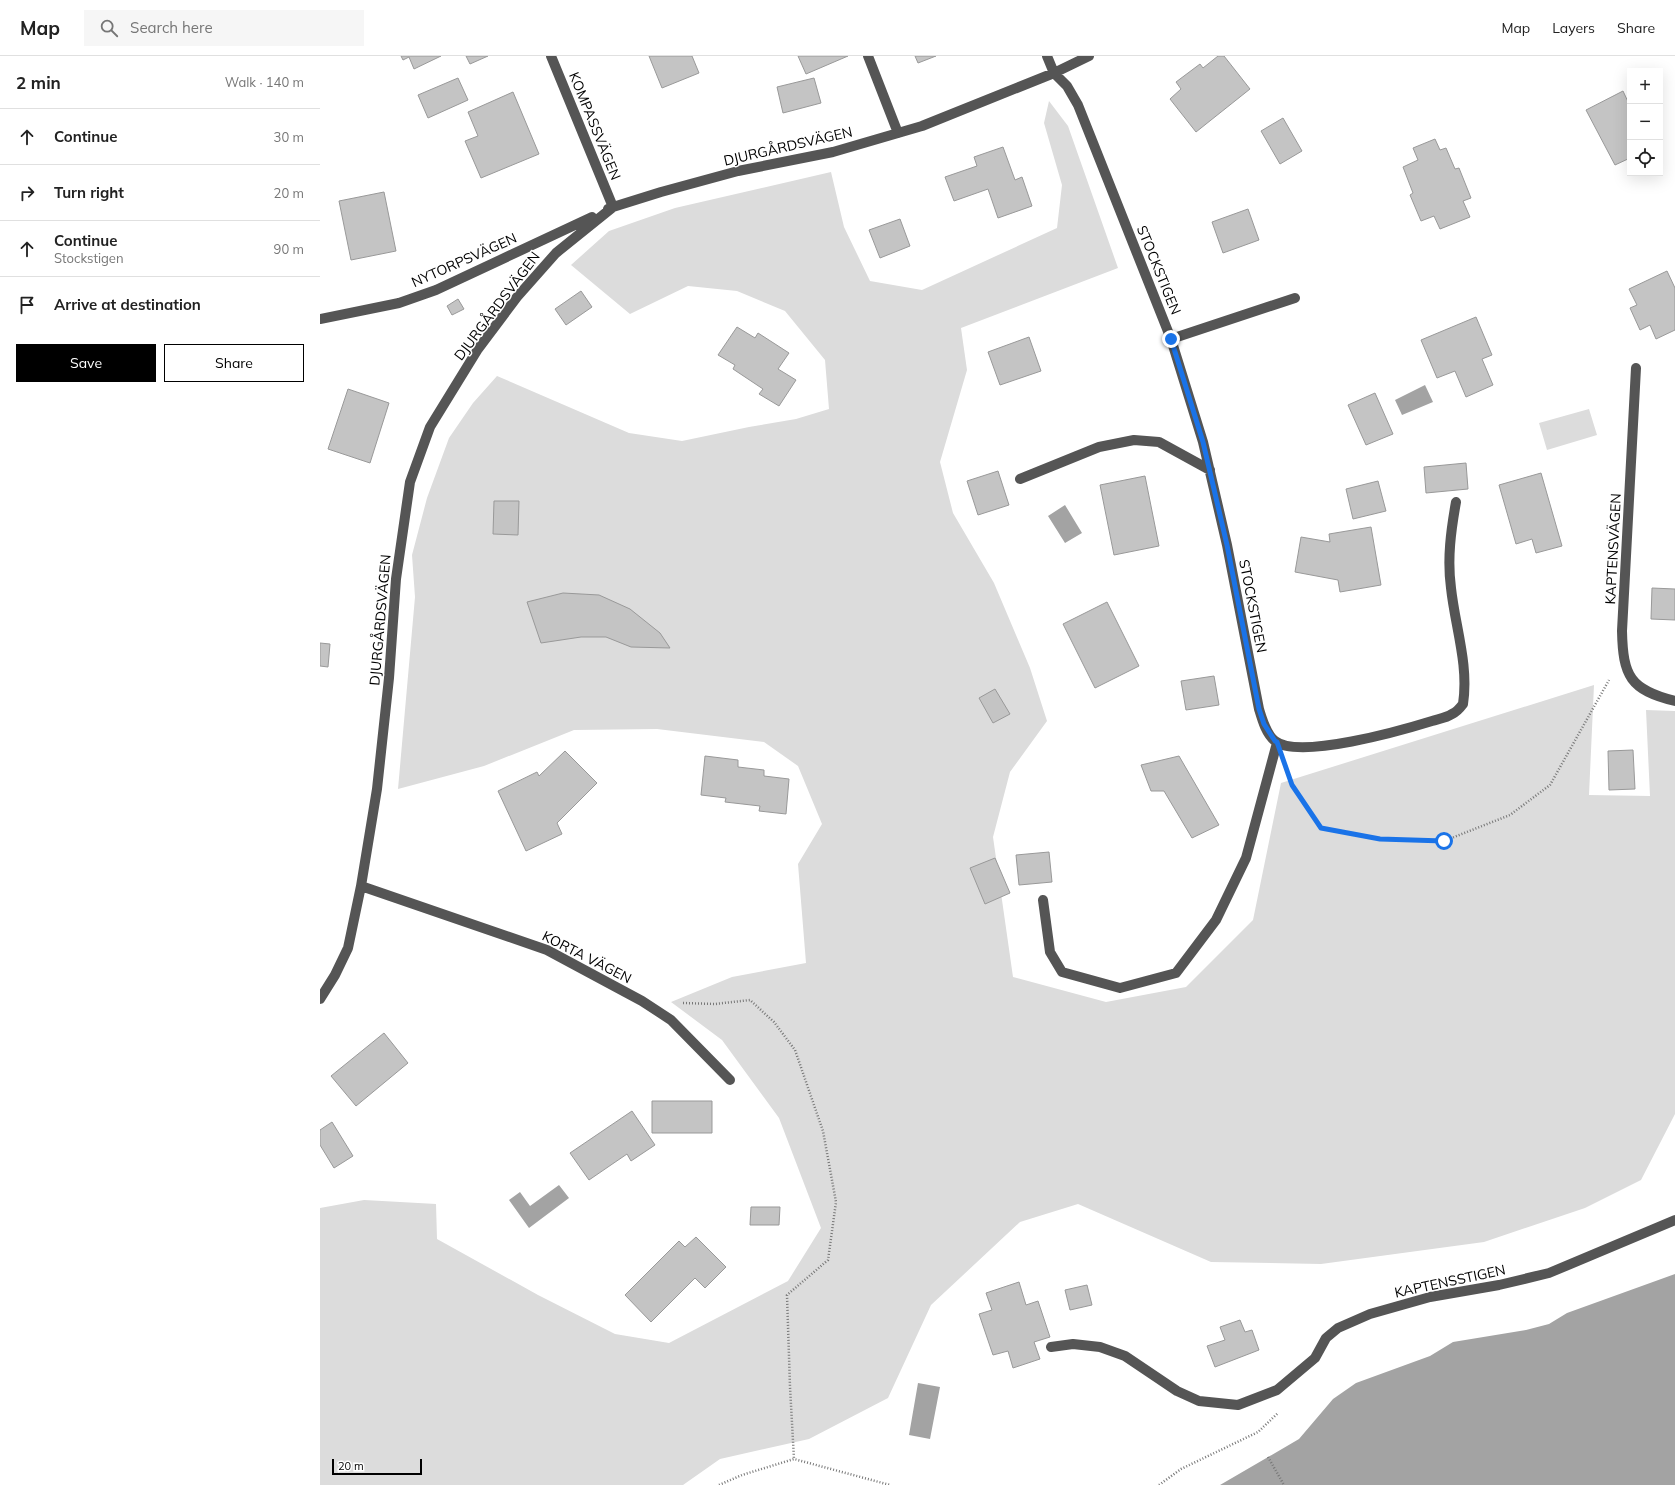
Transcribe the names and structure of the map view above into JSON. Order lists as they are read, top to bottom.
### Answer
{
  "streets": {
    "street": [
      "KOMPASSVÄGEN",
      "DJURGÅRDSVÄGEN",
      "NYTORPSVÄGEN",
      "STOCKSTIGEN",
      "KAPTENSVÄGEN",
      "KORTA VÄGEN",
      "KAPTENSSTIGEN"
    ]
  },
  "crossings": [
    ["KOMPASSVÄGEN", "DJURGÅRDSVÄGEN"],
    ["KOMPASSVÄGEN", "NYTORPSVÄGEN"],
    ["DJURGÅRDSVÄGEN", "NYTORPSVÄGEN"],
    ["DJURGÅRDSVÄGEN", "STOCKSTIGEN"],
    ["DJURGÅRDSVÄGEN", "KORTA VÄGEN"]
  ],
  "scale_bar": "20 m",
  "page": {
    "header": "Map",
    "search": "Search here",
    "nav": ["Map", "Layers", "Share"],
    "heading": ["2 min", "Walk · 140 m"],
    "map_buttons": ["+", "−"],
    "list": [
      ["Continue", "30 m"],
      ["Turn right", "20 m"],
      ["Continue", "Stockstigen", "90 m"],
      "Arrive at destination"
    ],
    "buttons": ["Save", "Share"],
    "scale": "20 m"
  }
}
